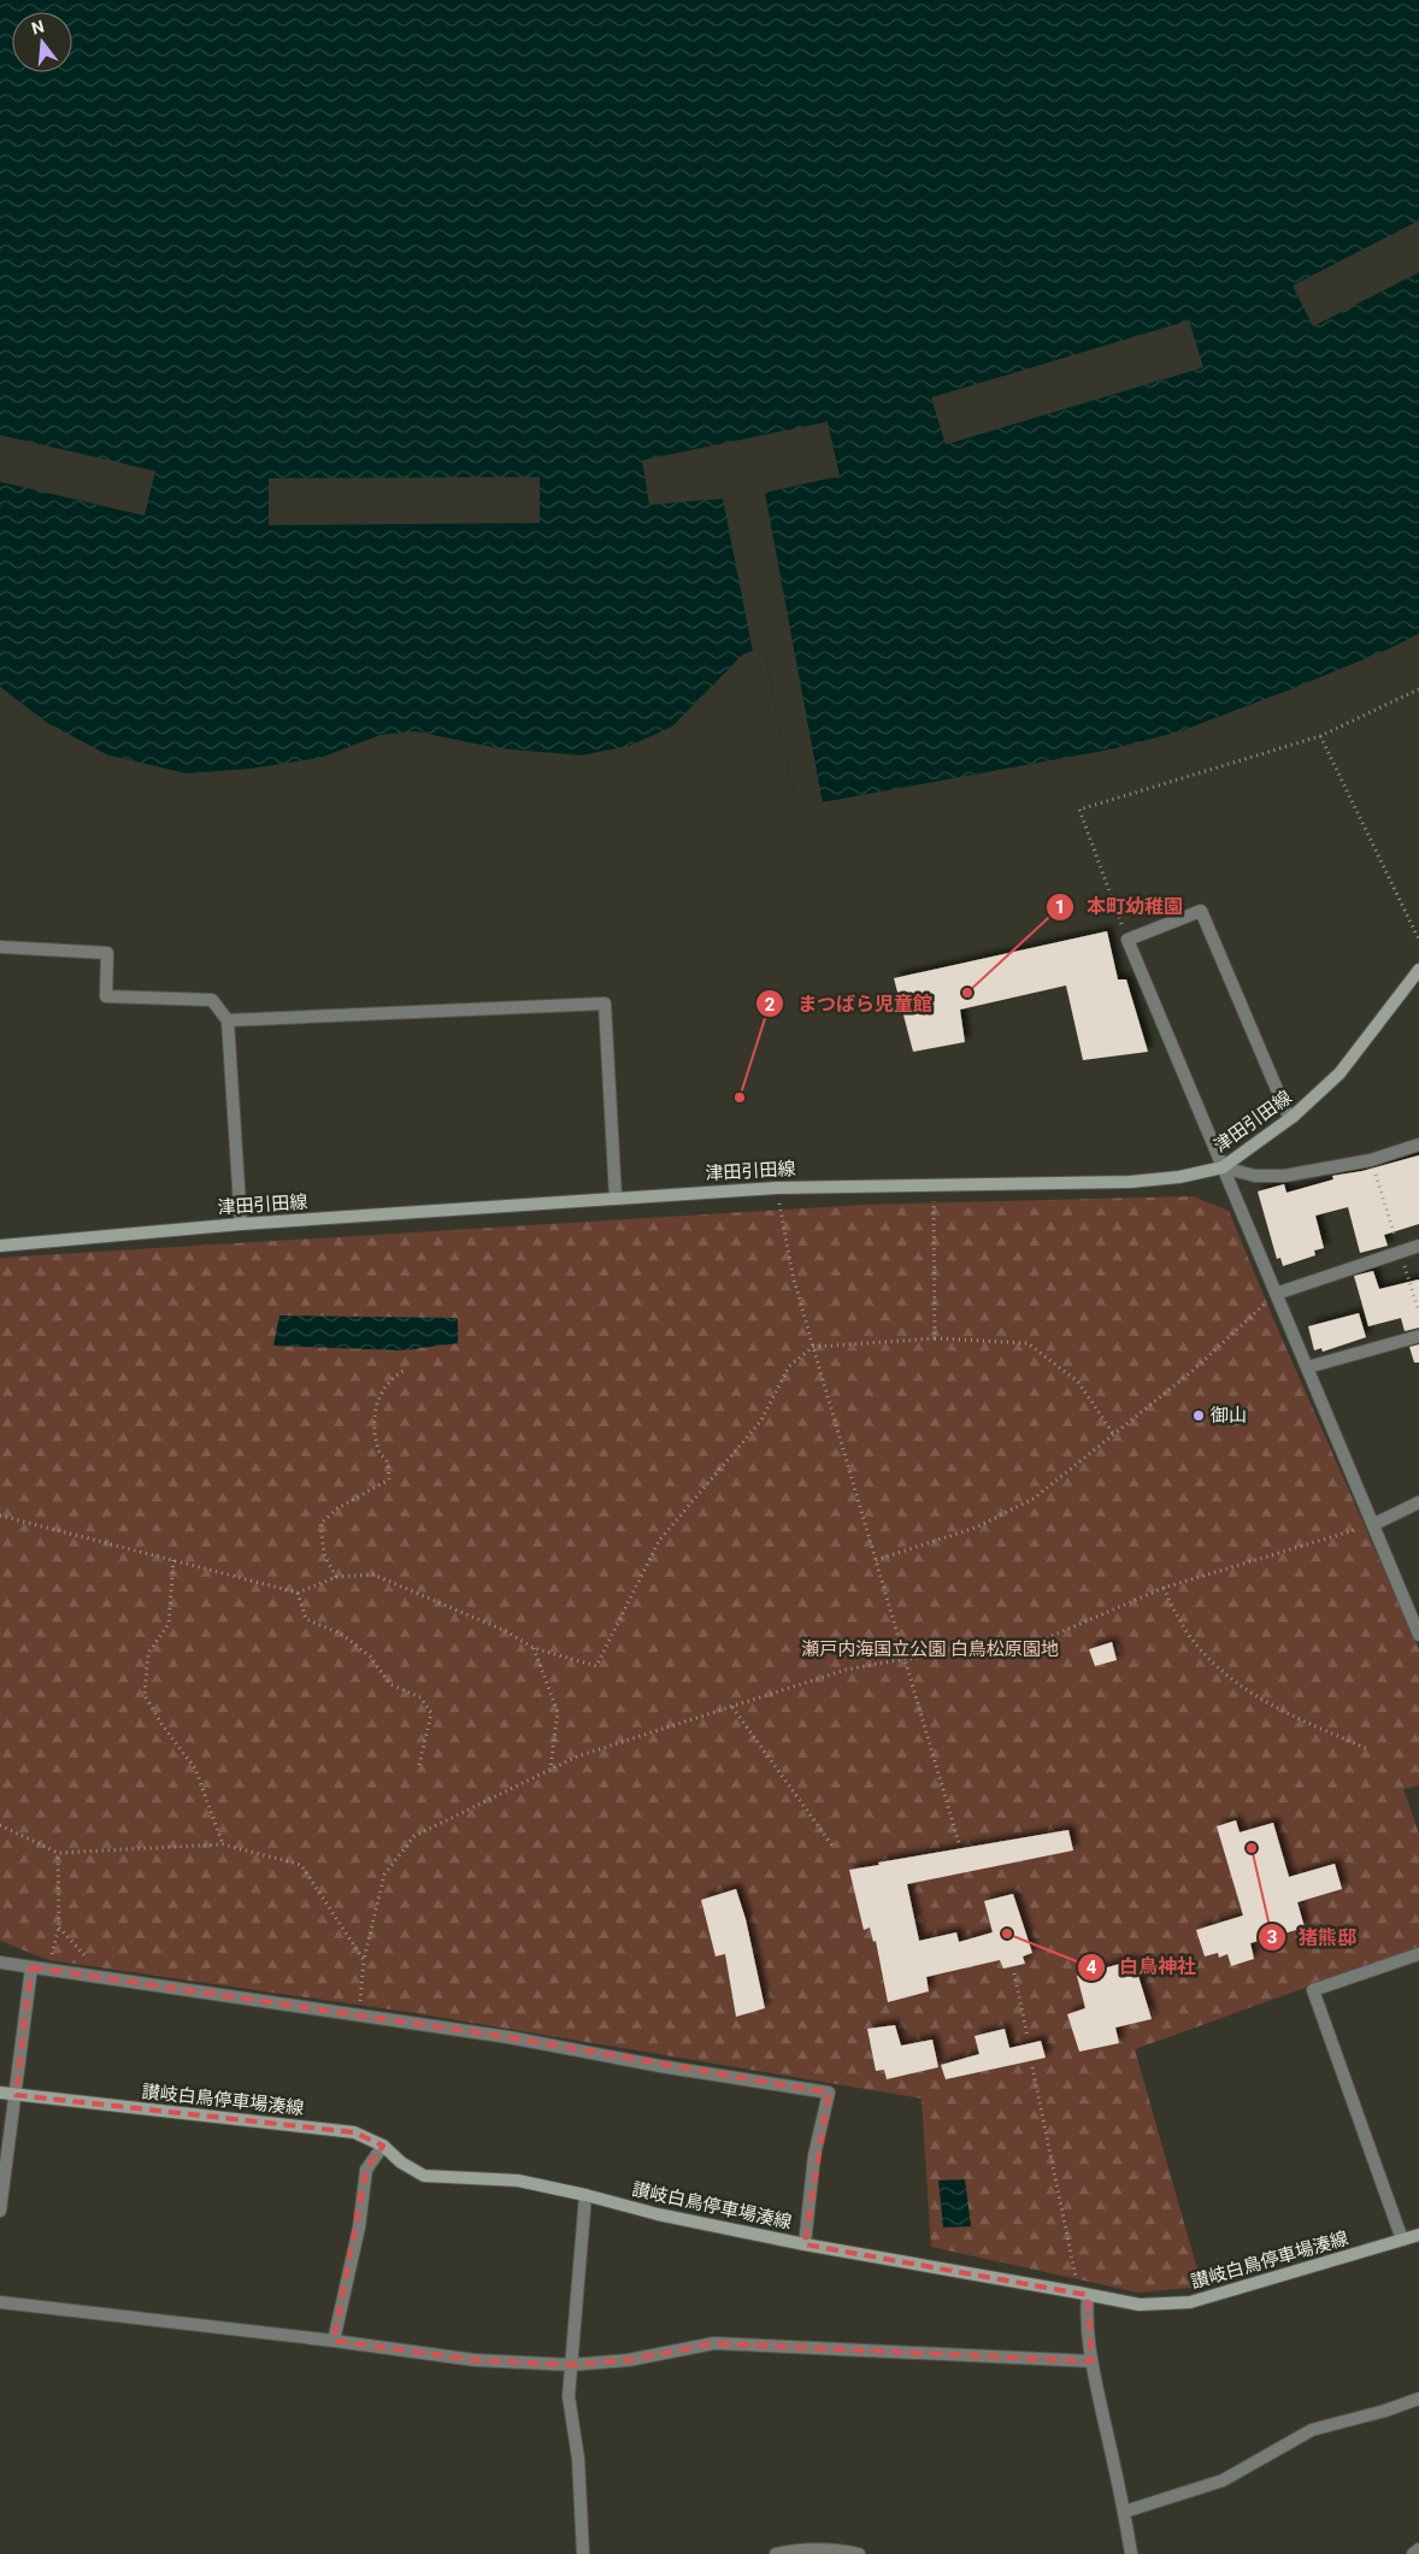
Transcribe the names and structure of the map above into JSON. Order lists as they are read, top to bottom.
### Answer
{
  "streets": {
    "main road": ["津田引田線", "讃岐白鳥停車場湊線"]
  },
  "parks": ["瀬戸内海国立公園 白鳥松原園地"],
  "places": [
    "本町幼稚園",
    "まつばら児童館",
    "御山",
    "猪熊邸",
    "白鳥神社"
  ],
  "north": "top"
}
